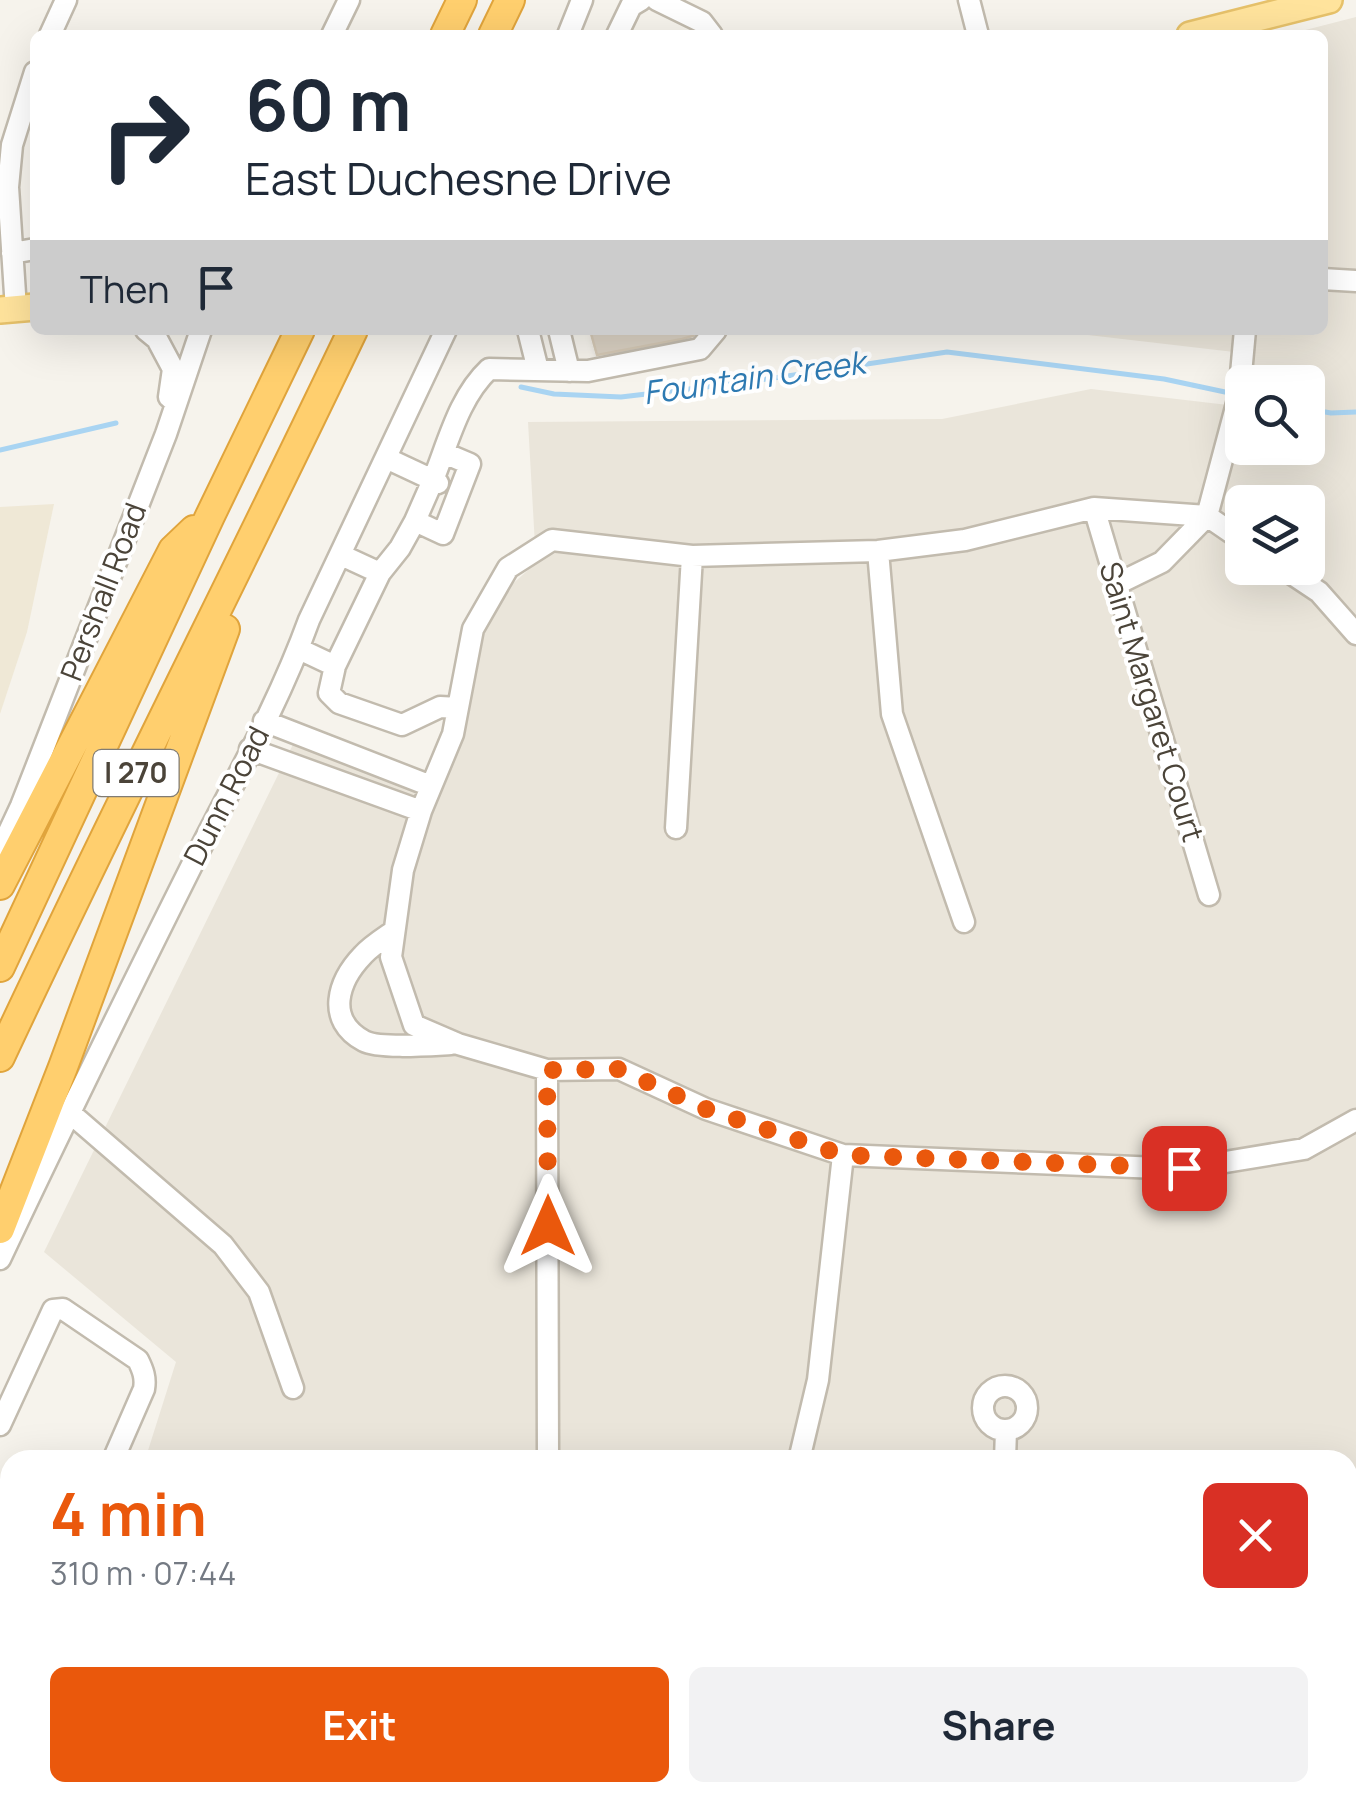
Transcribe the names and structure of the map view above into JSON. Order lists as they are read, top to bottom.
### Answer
{
  "streets": {
    "highway": ["I 270"],
    "street": ["Pershall Road", "Saint Margaret Court", "Dunn Road"]
  },
  "water": ["Fountain Creek"],
  "page": {
    "turn": ["60 m", "East Duchesne Drive"],
    "then": "Then",
    "heading": ["4 min", "310 m · 07:44"],
    "buttons": ["Exit", "Share"]
  }
}
